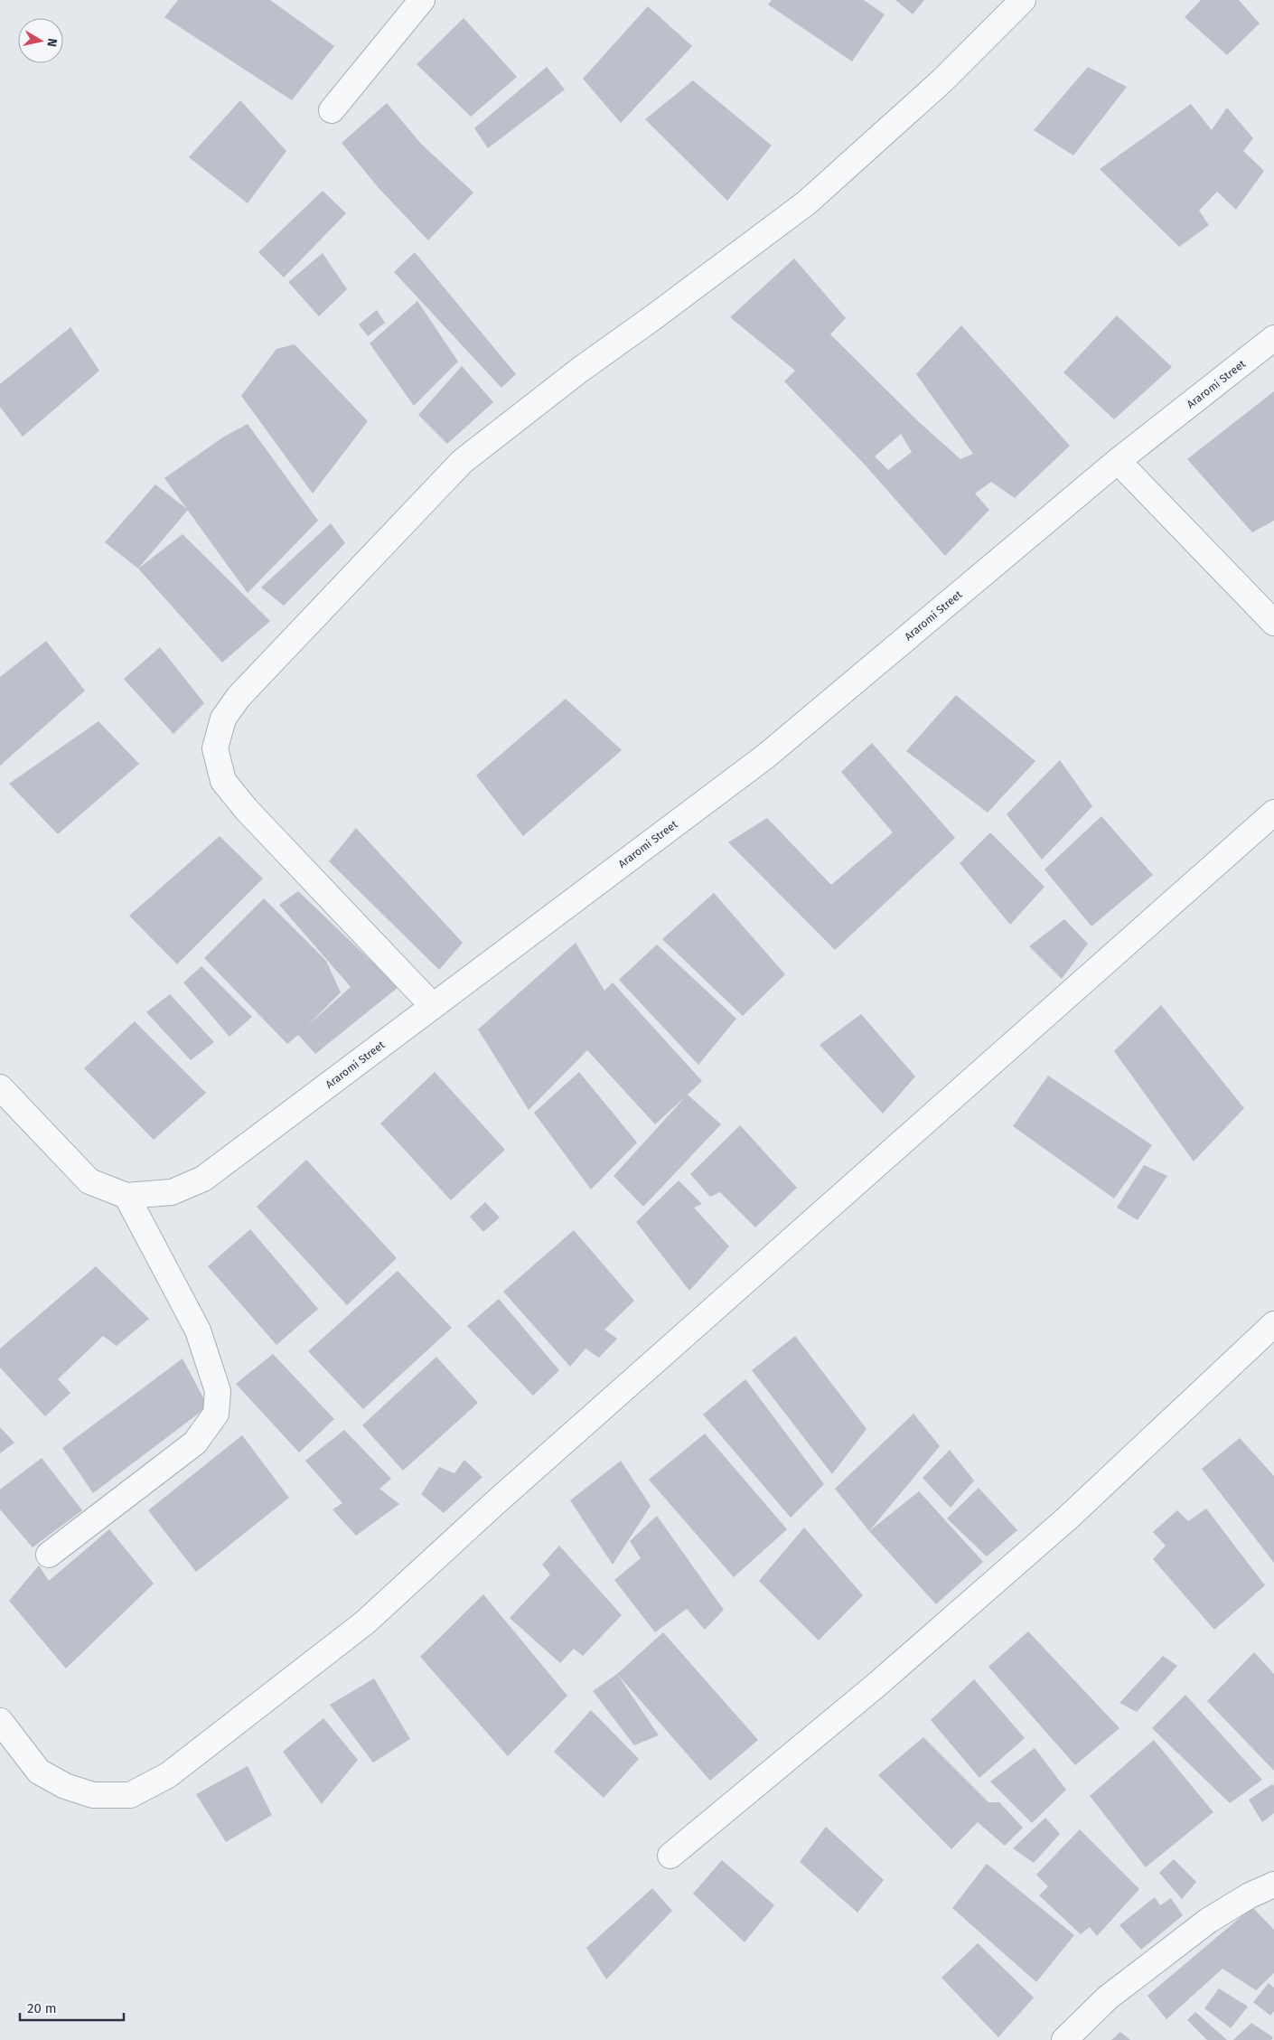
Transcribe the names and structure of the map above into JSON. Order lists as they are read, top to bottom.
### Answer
{
  "streets": {
    "street": ["Araromi Street"]
  },
  "scale_bar": "20 m",
  "north": "right"
}
